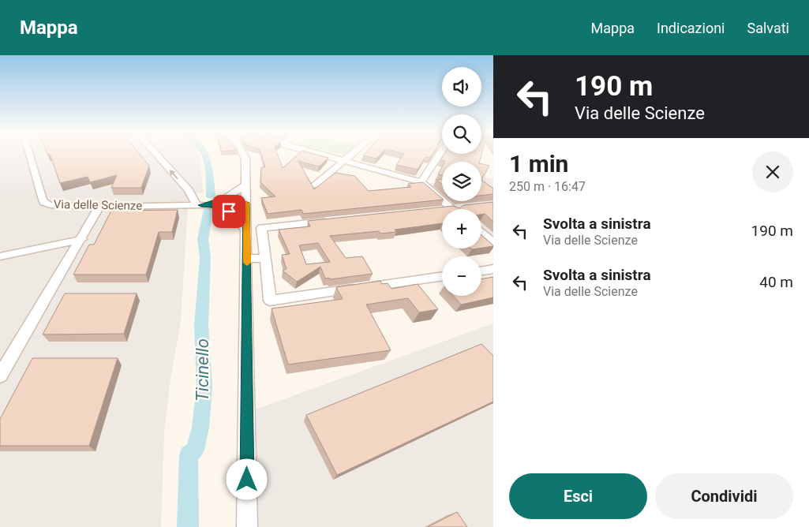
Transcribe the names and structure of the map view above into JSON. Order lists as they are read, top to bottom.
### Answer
{
  "streets": {
    "street": ["Via delle Scienze"]
  },
  "water": ["Ticinello"],
  "page": {
    "header": "Mappa",
    "nav": ["Mappa", "Indicazioni", "Salvati"],
    "turn": ["190 m", "Via delle Scienze"],
    "map_buttons": ["+", "−"],
    "heading": ["1 min", "250 m · 16:47"],
    "list": [
      {
        "name": "Svolta a sinistra",
        "note": "Via delle Scienze",
        "value": "190 m"
      },
      {
        "name": "Svolta a sinistra",
        "note": "Via delle Scienze",
        "value": "40 m"
      }
    ],
    "buttons": ["Esci", "Condividi"]
  }
}
